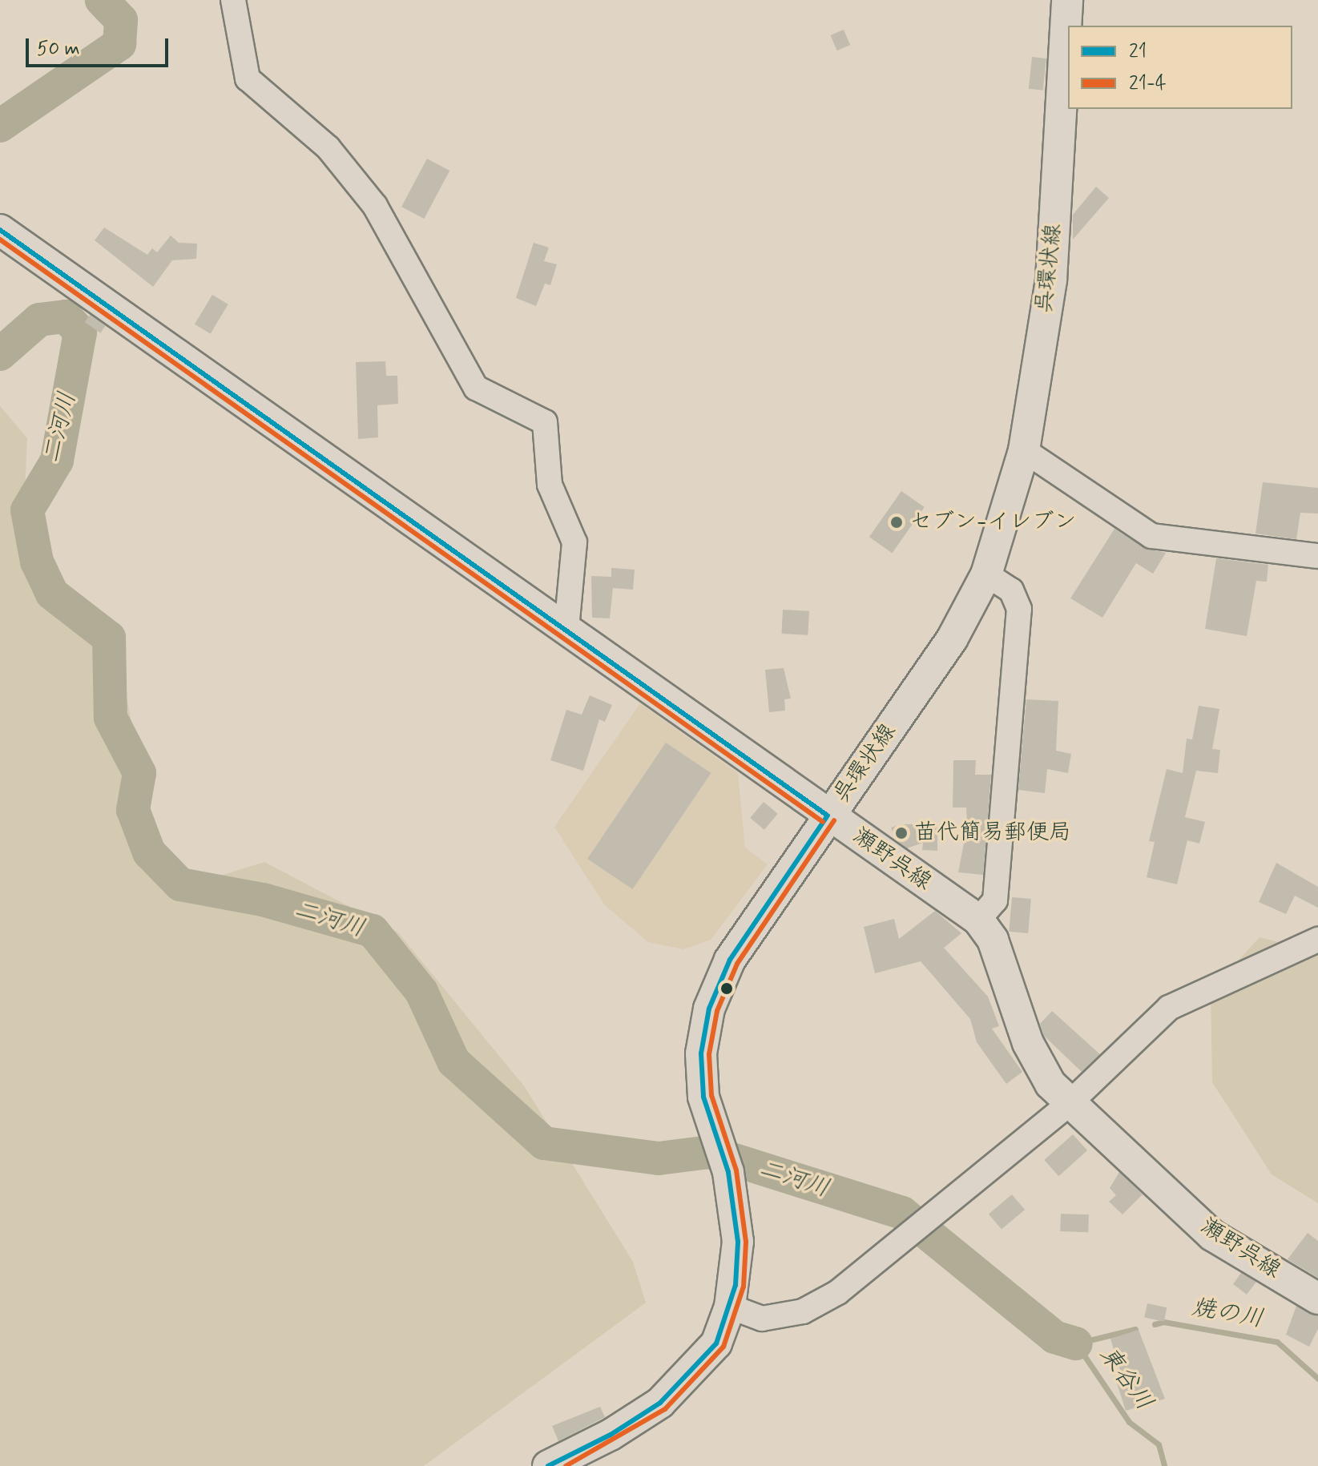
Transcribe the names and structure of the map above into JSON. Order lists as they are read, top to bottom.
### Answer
{
  "streets": {
    "main road": ["呉環状線", "瀬野呉線"]
  },
  "crossings": [
    ["呉環状線", "瀬野呉線"]
  ],
  "water": ["二河川", "焼の川", "東谷川"],
  "places": ["セブン-イレブン", "苗代簡易郵便局"],
  "lines": ["transit line 21", "transit line 21-4"],
  "legend": ["21", "21-4"],
  "scale_bar": "50 m"
}
